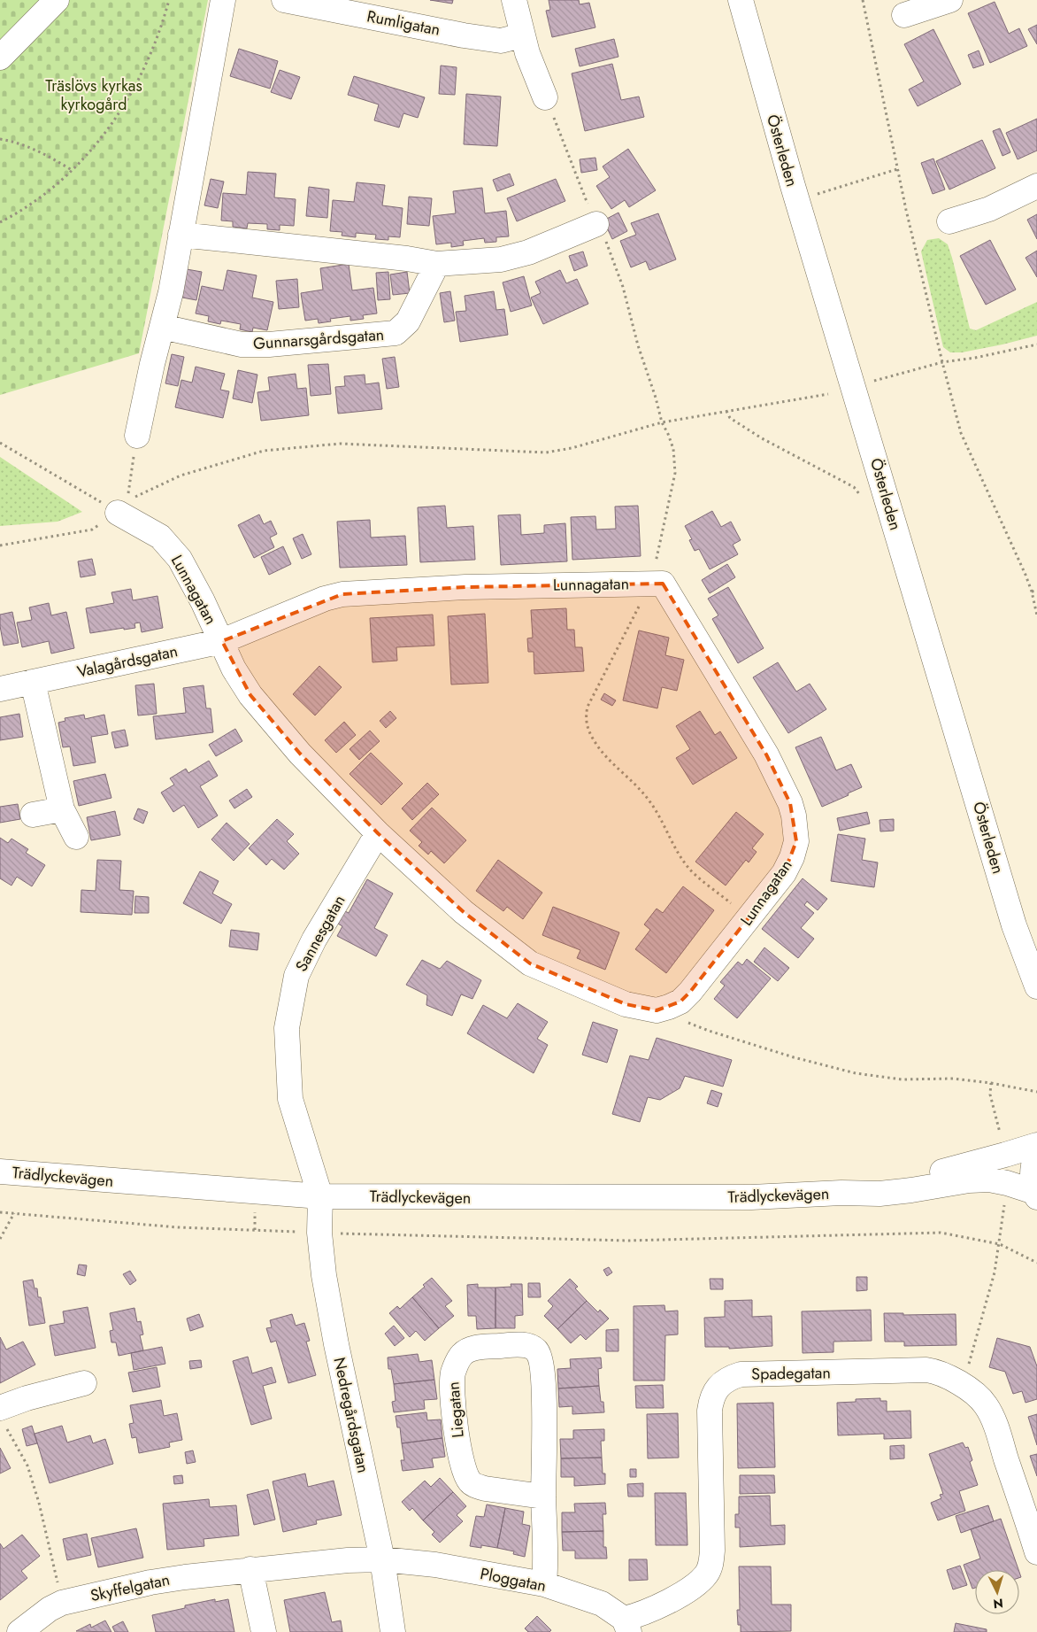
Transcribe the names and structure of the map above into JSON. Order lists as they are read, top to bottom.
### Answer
{
  "streets": {
    "street": [
      "Rumligatan",
      "Österleden",
      "Gunnarsgårdsgatan",
      "Lunnagatan",
      "Valagårdsgatan",
      "Sannesgatan",
      "Trädlyckevägen",
      "Spadegatan",
      "Liegatan",
      "Nedregårdsgatan",
      "Ploggatan",
      "Skyffelgatan"
    ]
  },
  "crossings": [
    ["Lunnagatan", "Valagårdsgatan"],
    ["Lunnagatan", "Sannesgatan"],
    ["Sannesgatan", "Trädlyckevägen"],
    ["Sannesgatan", "Nedregårdsgatan"],
    ["Trädlyckevägen", "Nedregårdsgatan"],
    ["Spadegatan", "Ploggatan"],
    ["Liegatan", "Ploggatan"],
    ["Nedregårdsgatan", "Ploggatan"],
    ["Nedregårdsgatan", "Skyffelgatan"],
    ["Ploggatan", "Skyffelgatan"]
  ],
  "parks": ["Träslövs kyrkas kyrkogård"],
  "north": "bottom"
}
